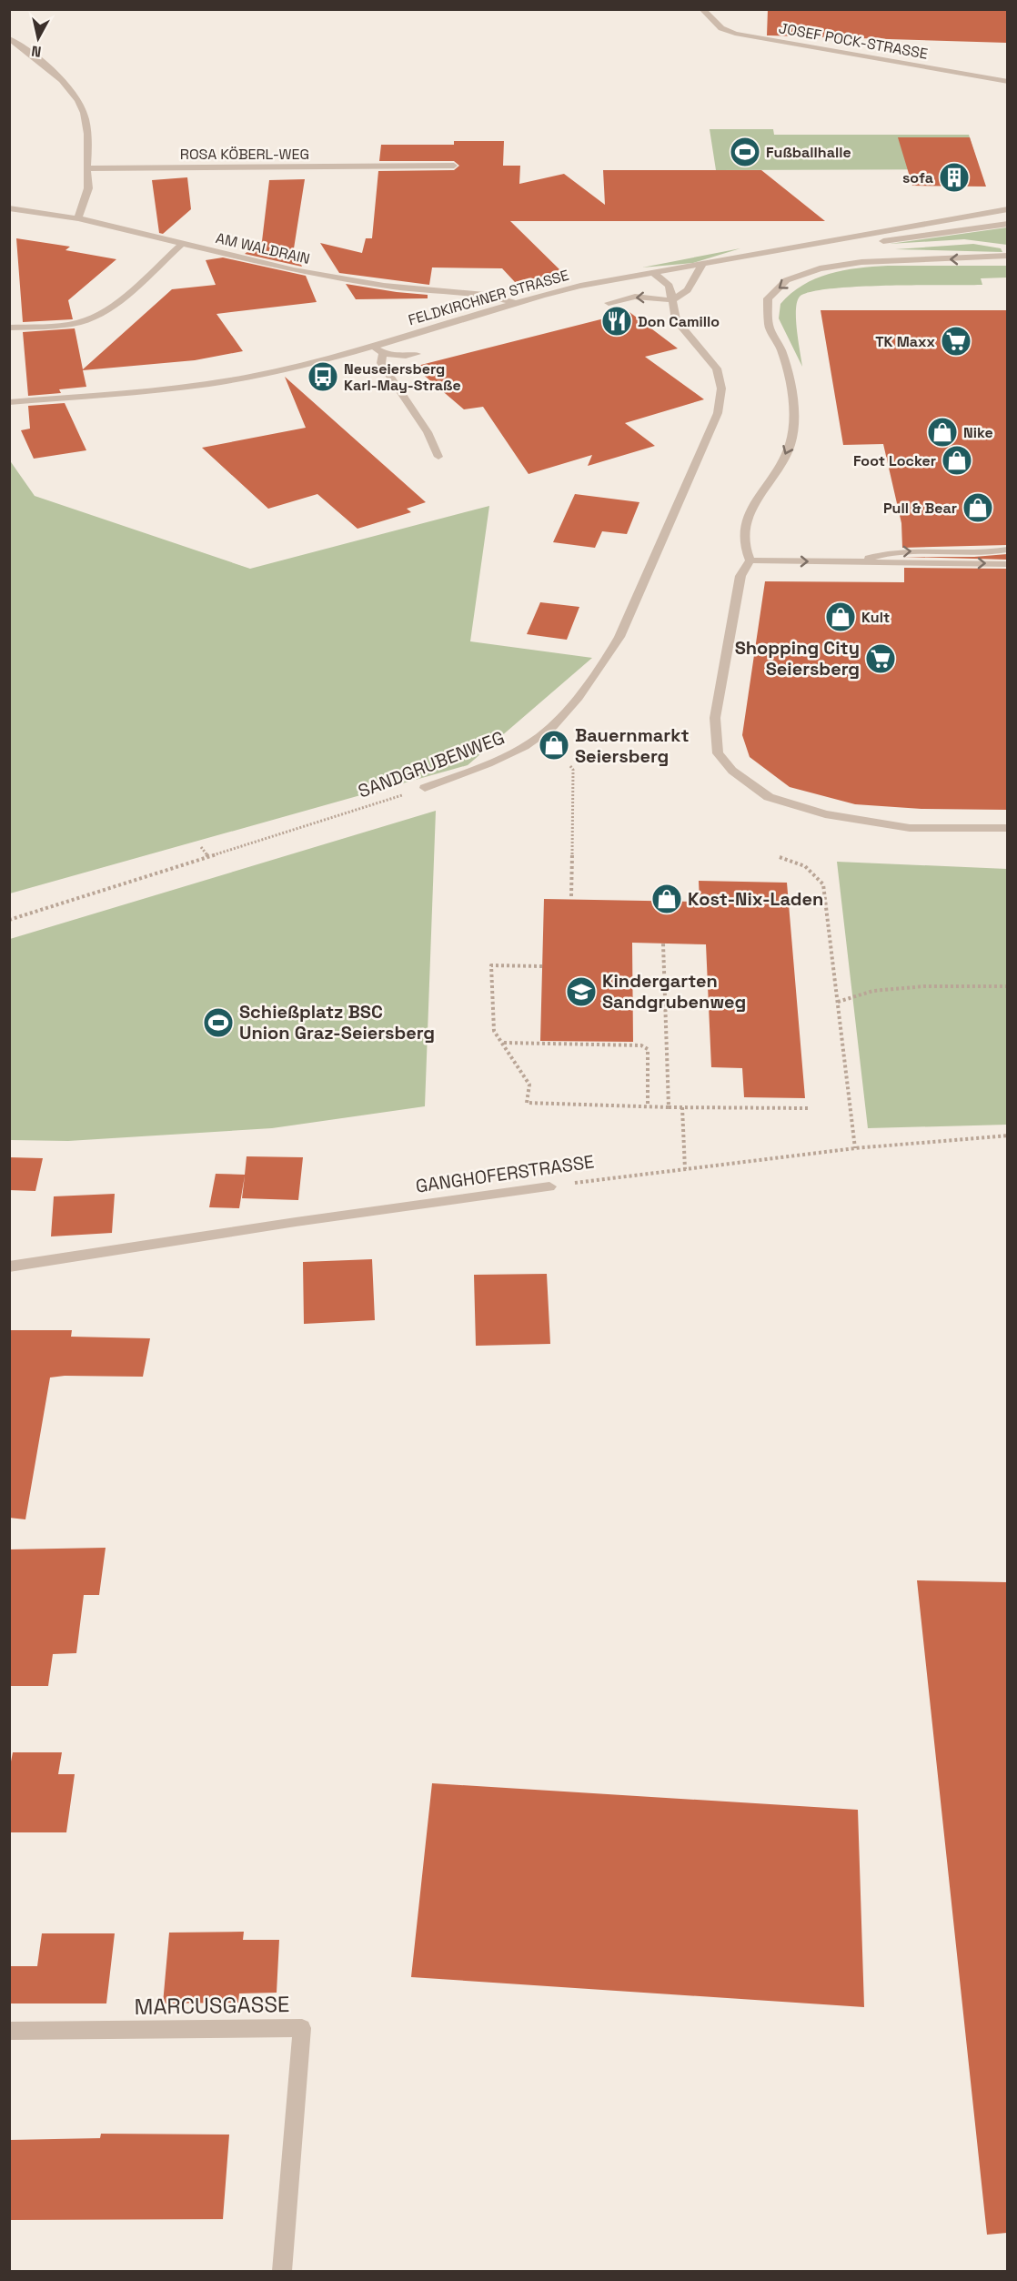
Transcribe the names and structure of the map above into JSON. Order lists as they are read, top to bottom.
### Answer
{
  "streets": {
    "street": [
      "JOSEF POCK-STRASSE",
      "ROSA KÖBERL-WEG",
      "AM WALDRAIN",
      "FELDKIRCHNER STRASSE",
      "SANDGRUBENWEG",
      "GANGHOFERSTRASSE",
      "MARCUSGASSE"
    ]
  },
  "crossings": [
    ["AM WALDRAIN", "FELDKIRCHNER STRASSE"],
    ["FELDKIRCHNER STRASSE", "SANDGRUBENWEG"]
  ],
  "places": {
    "sports": ["Fußballhalle", "Schießplatz BSC Union Graz-Seiersberg"],
    "building": ["sofa"],
    "restaurant": ["Don Camillo"],
    "supermarket": ["TK Maxx", "Shopping City Seiersberg"],
    "bus stop": ["Neuseiersberg Karl-May-Straße"],
    "shop": [
      "Nike",
      "Foot Locker",
      "Pull & Bear",
      "Kult",
      "Bauernmarkt Seiersberg",
      "Kost-Nix-Laden"
    ],
    "school or university": ["Kindergarten Sandgrubenweg"]
  },
  "north": "bottom"
}
